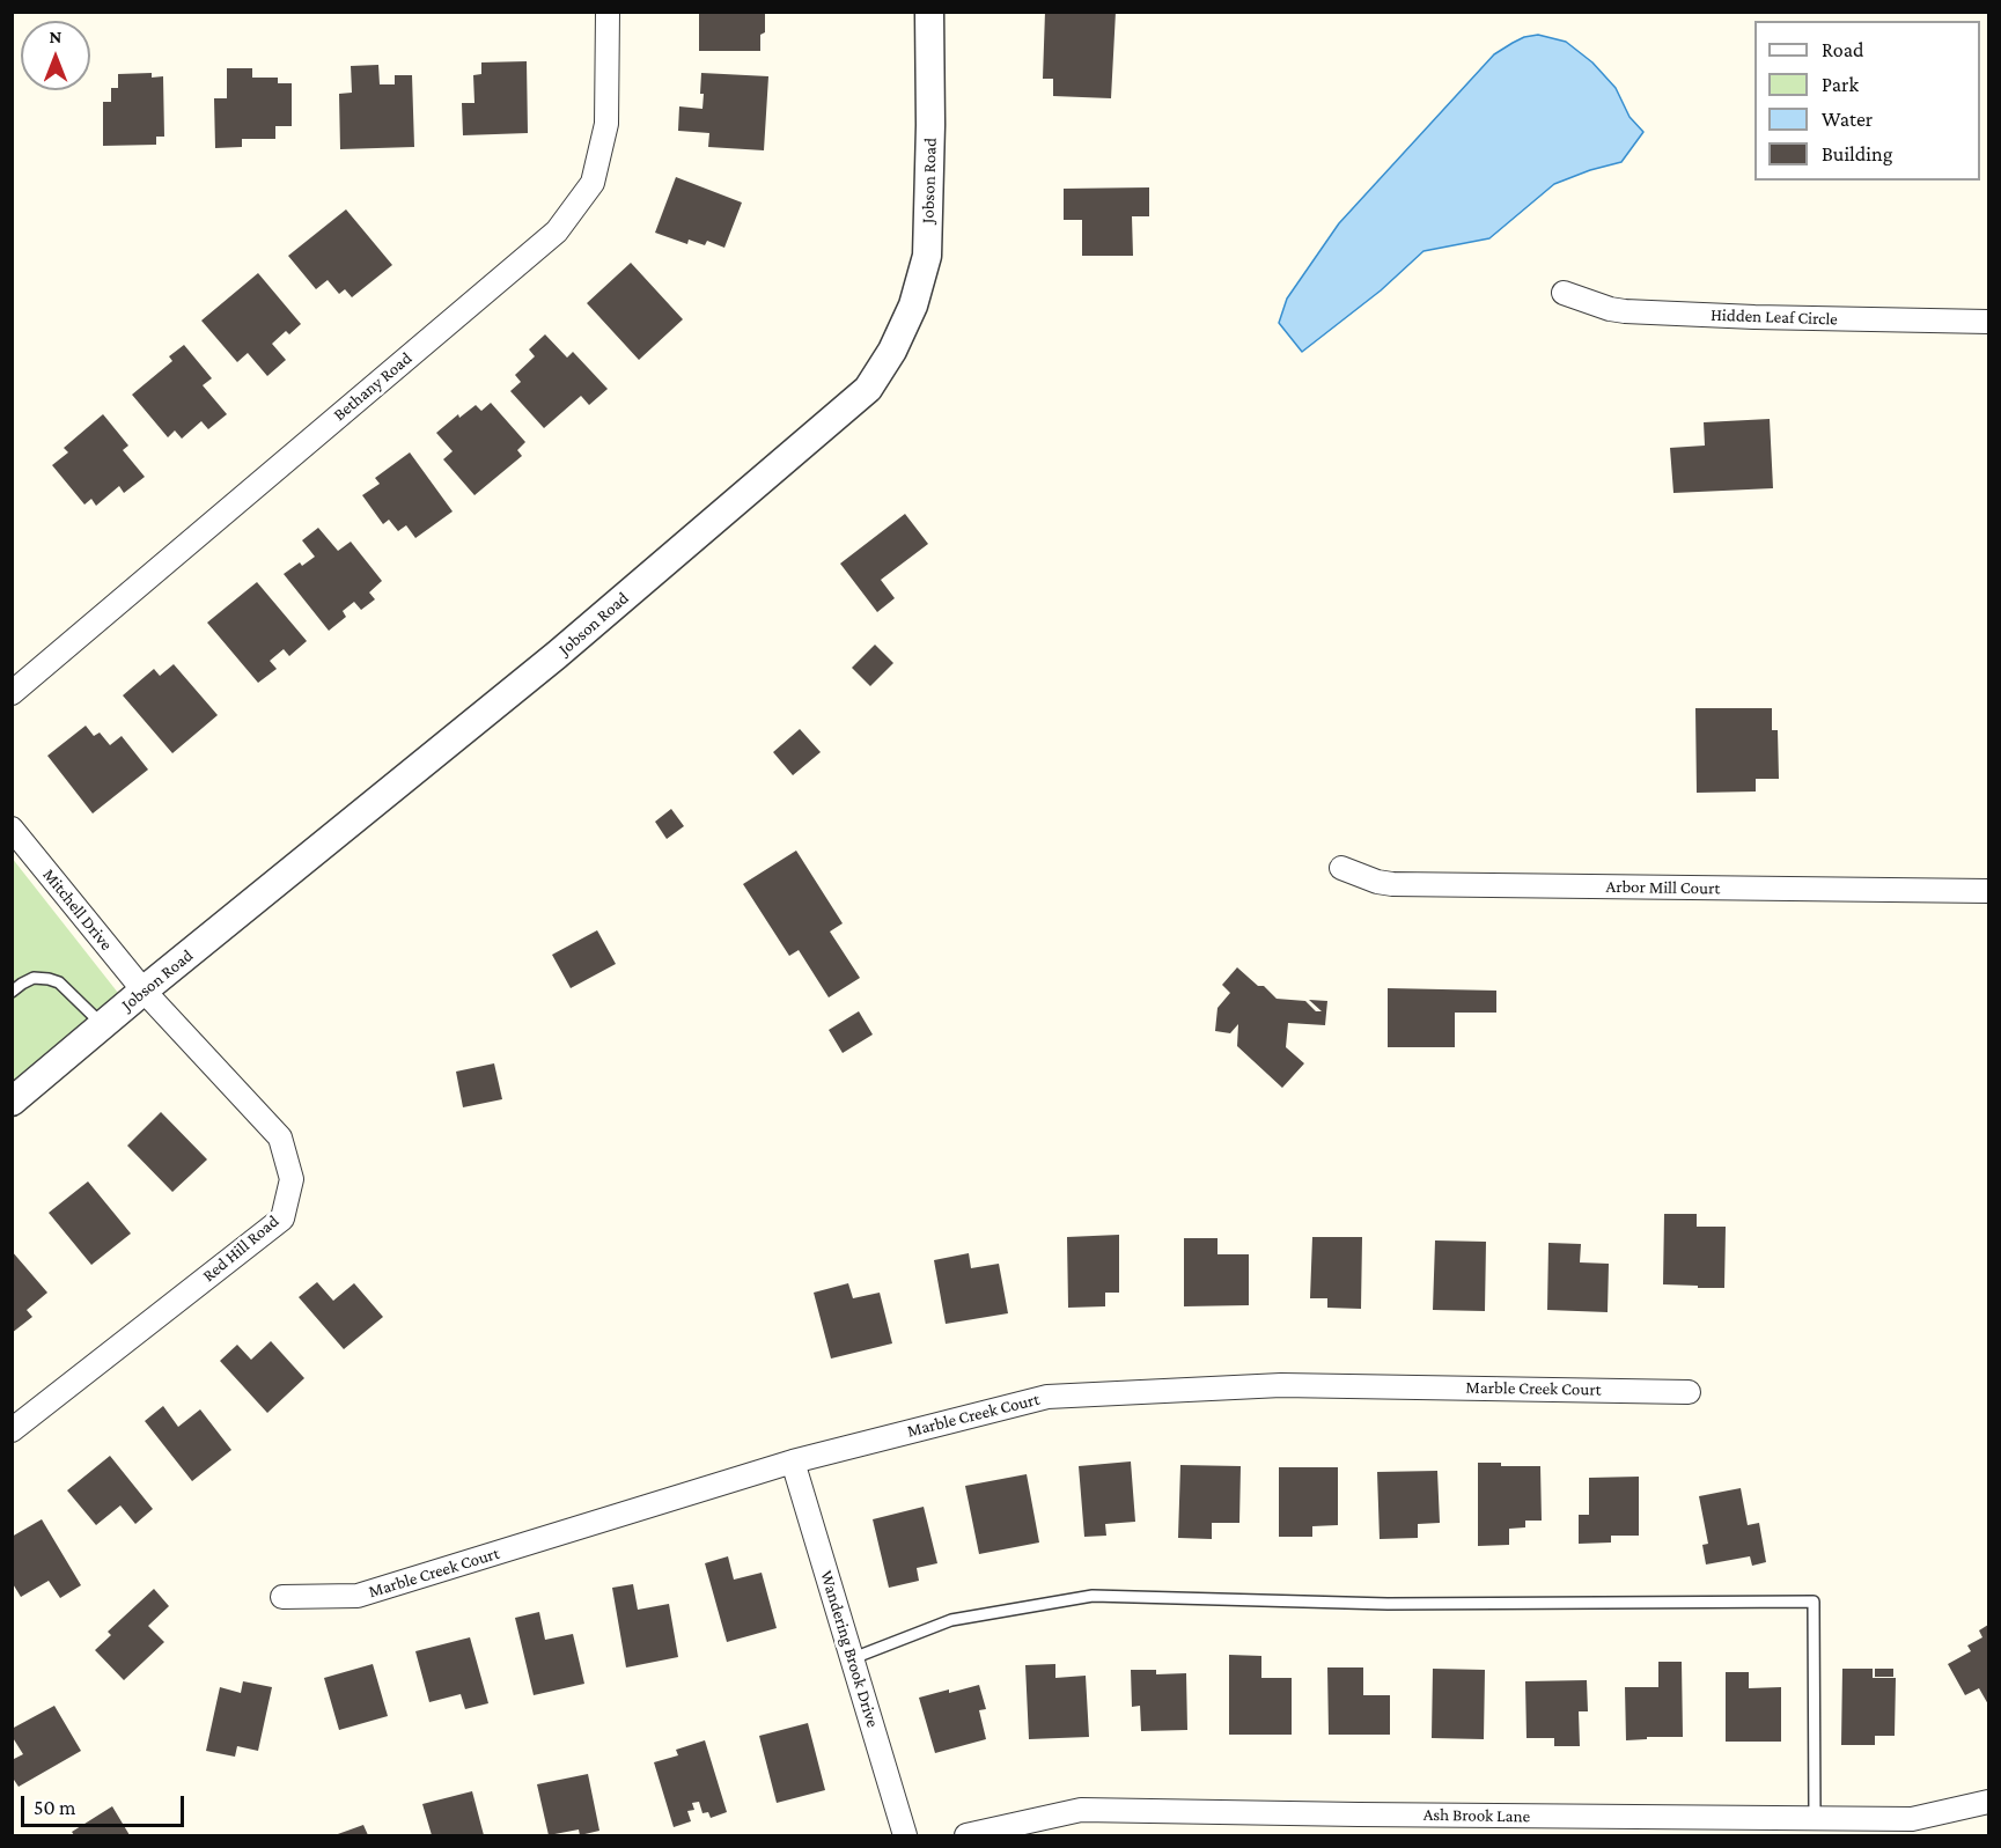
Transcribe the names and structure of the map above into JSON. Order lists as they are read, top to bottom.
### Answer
{
  "streets": {
    "street": [
      "Jobson Road",
      "Hidden Leaf Circle",
      "Bethany Road",
      "Arbor Mill Court",
      "Mitchell Drive",
      "Red Hill Road",
      "Marble Creek Court",
      "Wandering Brook Drive",
      "Ash Brook Lane"
    ]
  },
  "crossings": [
    ["Jobson Road", "Mitchell Drive"],
    ["Jobson Road", "Red Hill Road"],
    ["Mitchell Drive", "Red Hill Road"],
    ["Marble Creek Court", "Wandering Brook Drive"]
  ],
  "legend": [
    "Road",
    "Park",
    "Water",
    "Building"
  ],
  "scale_bar": "50 m",
  "north": "top"
}
